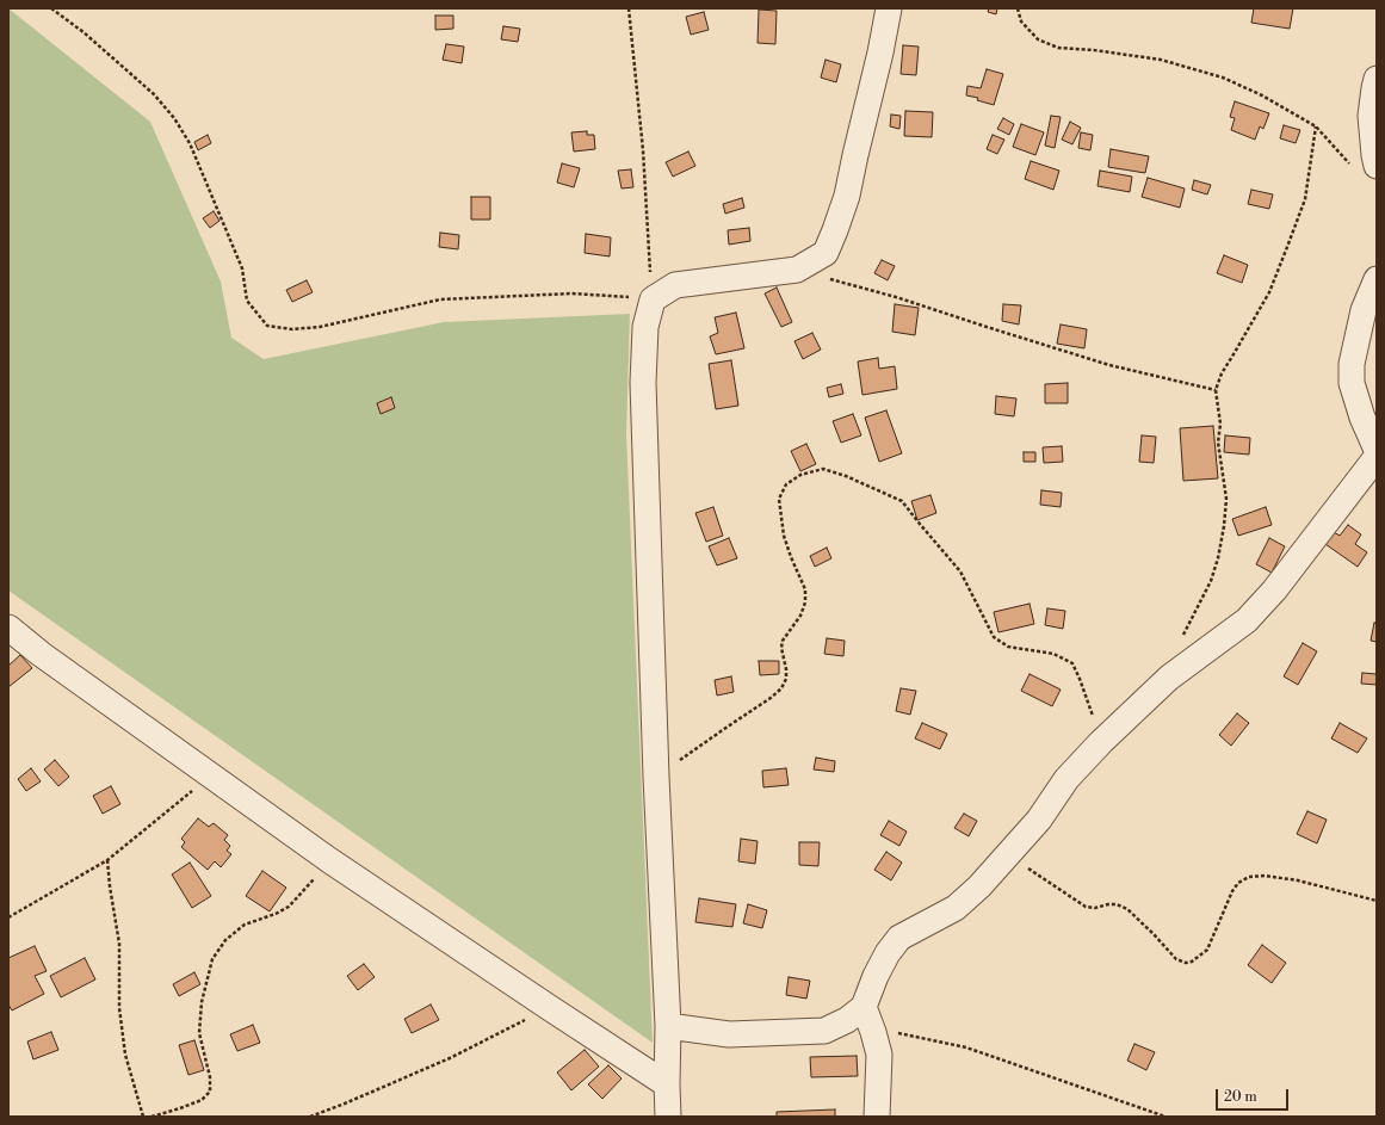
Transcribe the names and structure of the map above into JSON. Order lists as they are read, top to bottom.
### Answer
{
  "scale_bar": "20 m"
}
